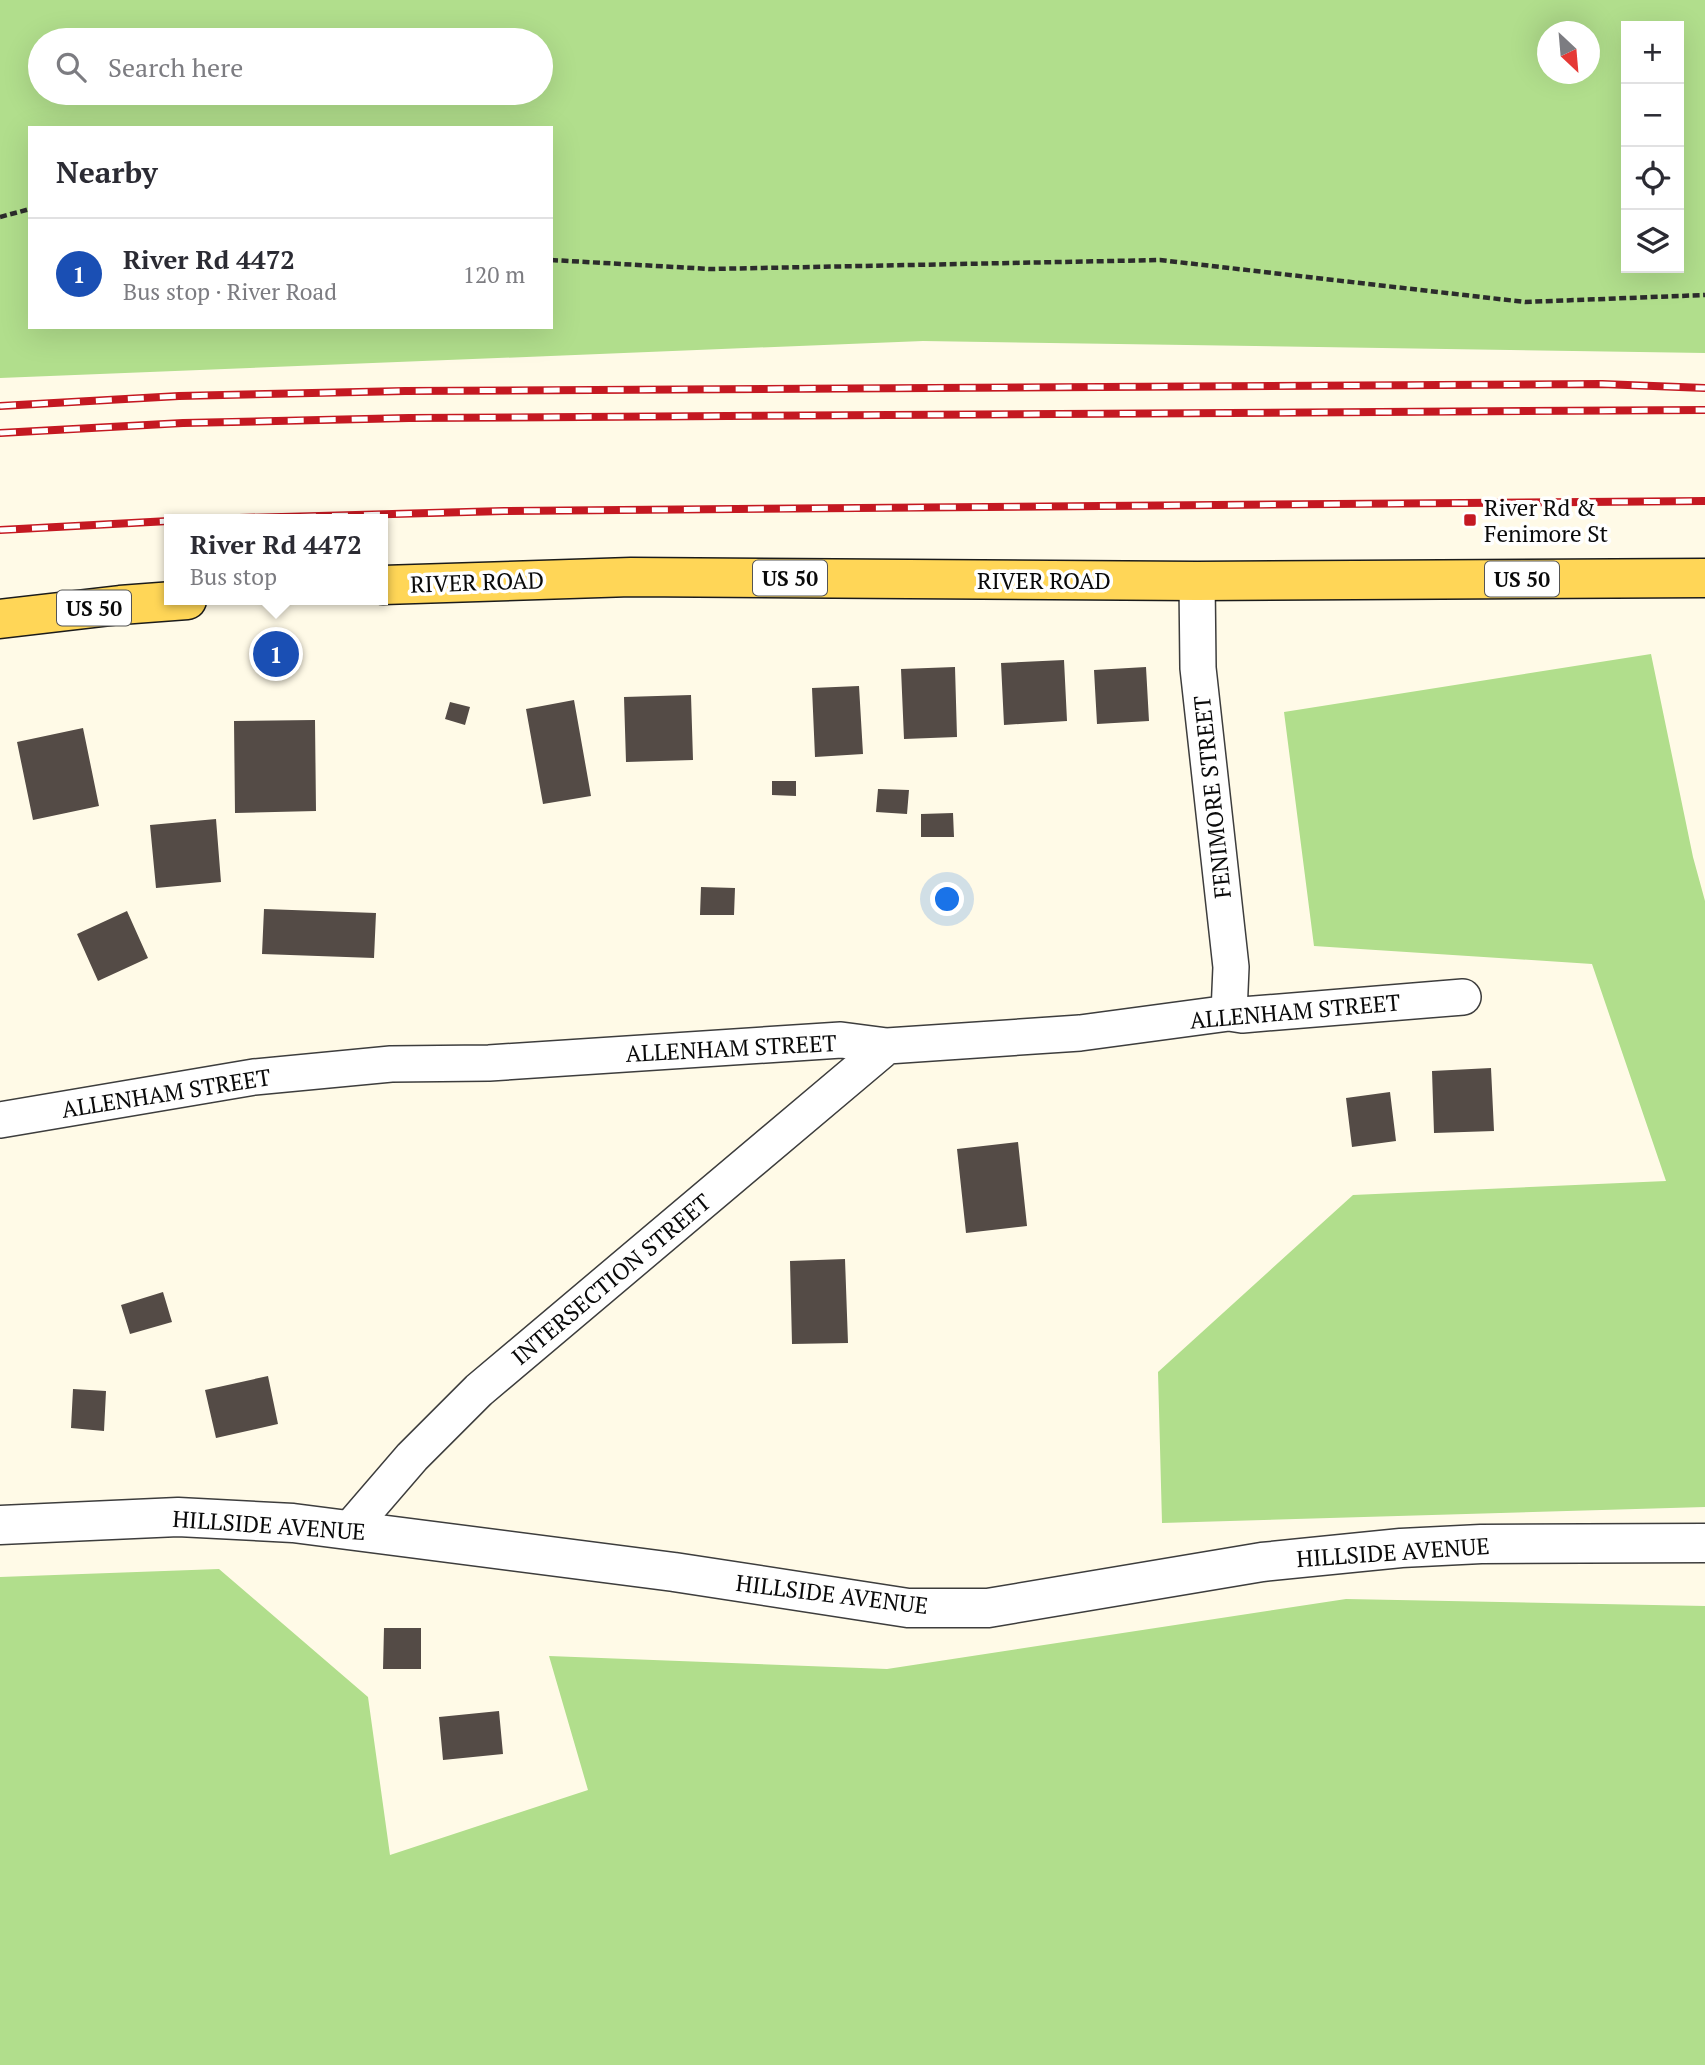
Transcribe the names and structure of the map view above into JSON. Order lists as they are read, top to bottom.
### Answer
{
  "streets": {
    "main road": ["US 50", "RIVER ROAD"],
    "street": [
      "FENIMORE STREET",
      "ALLENHAM STREET",
      "INTERSECTION STREET",
      "HILLSIDE AVENUE"
    ]
  },
  "crossings": [
    ["RIVER ROAD", "FENIMORE STREET"],
    ["FENIMORE STREET", "ALLENHAM STREET"],
    ["ALLENHAM STREET", "INTERSECTION STREET"],
    ["INTERSECTION STREET", "HILLSIDE AVENUE"]
  ],
  "places": {
    "transit": ["River Rd & Fenimore St"]
  },
  "north": "bottom right",
  "page": {
    "map_buttons": ["+", "−"],
    "search": "Search here",
    "heading": "Nearby",
    "list": [
      {
        "mark": "1",
        "name": "River Rd 4472",
        "note": "Bus stop · River Road",
        "value": "120 m"
      }
    ],
    "popup": ["River Rd 4472", "Bus stop"],
    "pins": "1"
  }
}
